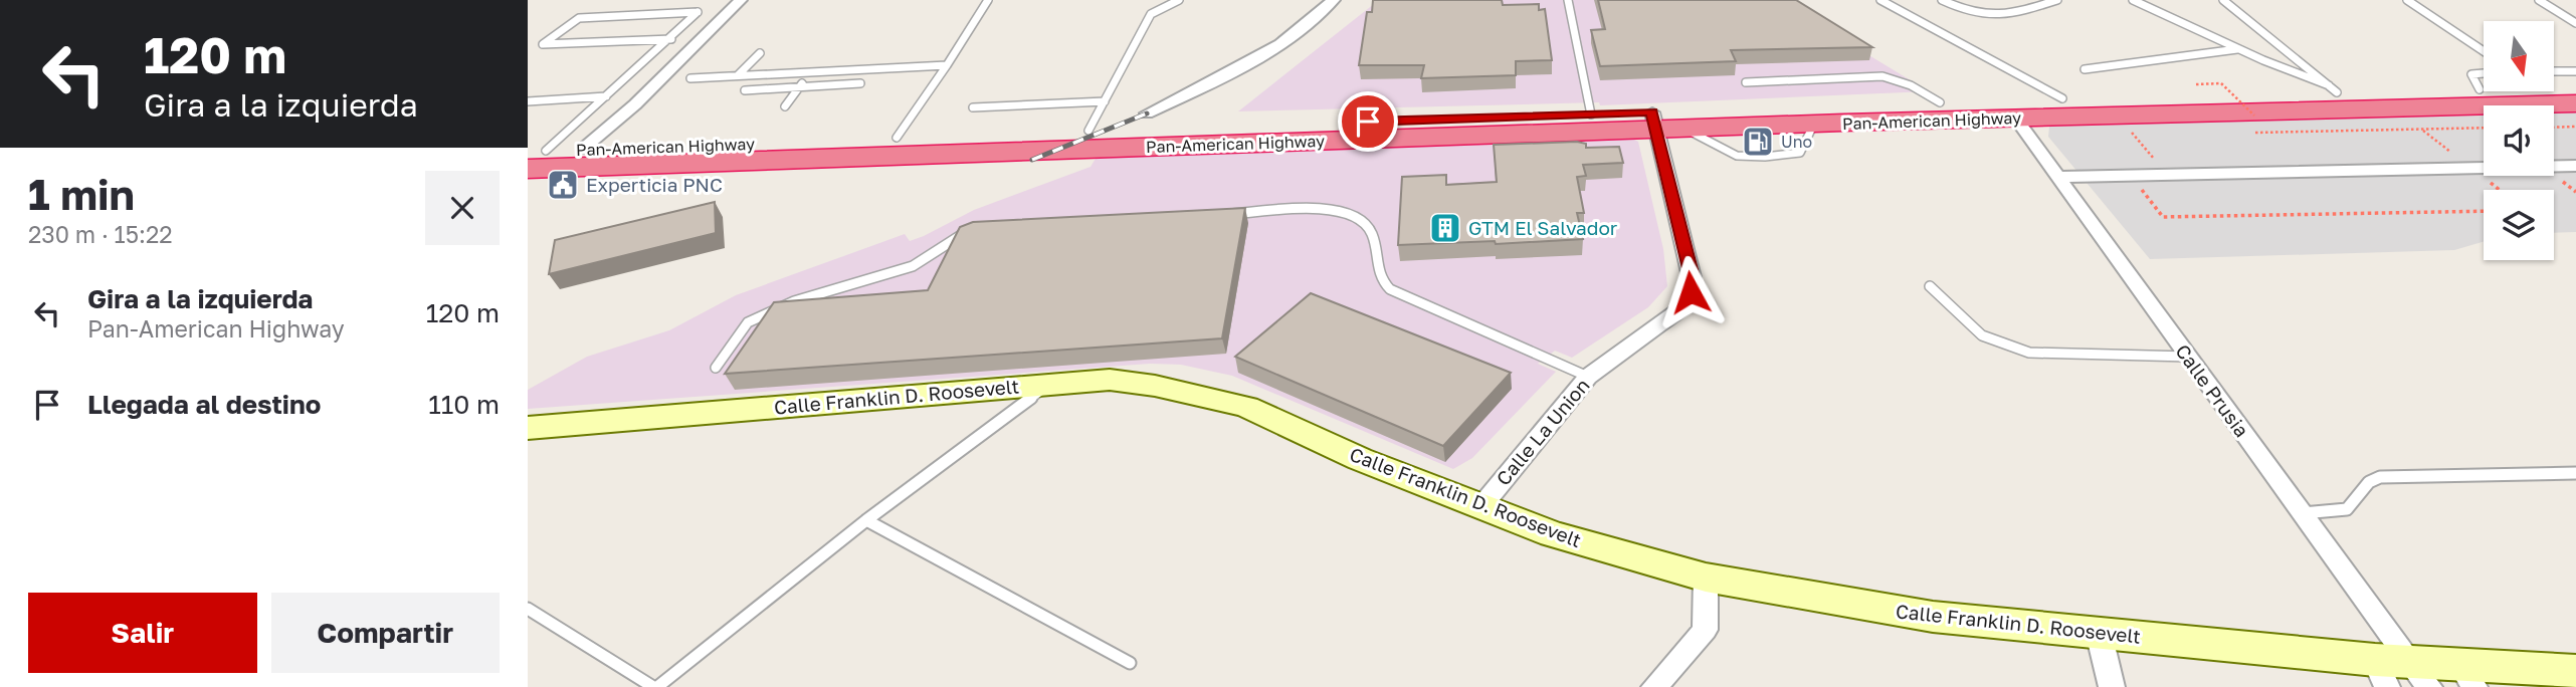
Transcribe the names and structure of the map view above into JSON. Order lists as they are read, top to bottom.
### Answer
{
  "streets": {
    "highway": ["Pan-American Highway"],
    "main road": ["Calle Franklin D. Roosevelt"],
    "street": ["Calle Prusia", "Calle La Union"]
  },
  "crossings": [
    ["Pan-American Highway", "Calle Prusia"],
    ["Pan-American Highway", "Calle La Union"],
    ["Calle Prusia", "Calle Franklin D. Roosevelt"],
    ["Calle Franklin D. Roosevelt", "Calle La Union"]
  ],
  "places": {
    "fuel station": ["Uno"],
    "public building": ["Experticia PNC"],
    "building": ["GTM El Salvador"]
  },
  "north": "bottom",
  "page": {
    "turn": ["120 m", "Gira a la izquierda"],
    "heading": ["1 min", "230 m · 15:22"],
    "list": [
      {
        "name": "Gira a la izquierda",
        "note": "Pan-American Highway",
        "value": "120 m"
      },
      {
        "name": "Llegada al destino",
        "value": "110 m"
      }
    ],
    "buttons": ["Salir", "Compartir"]
  }
}
